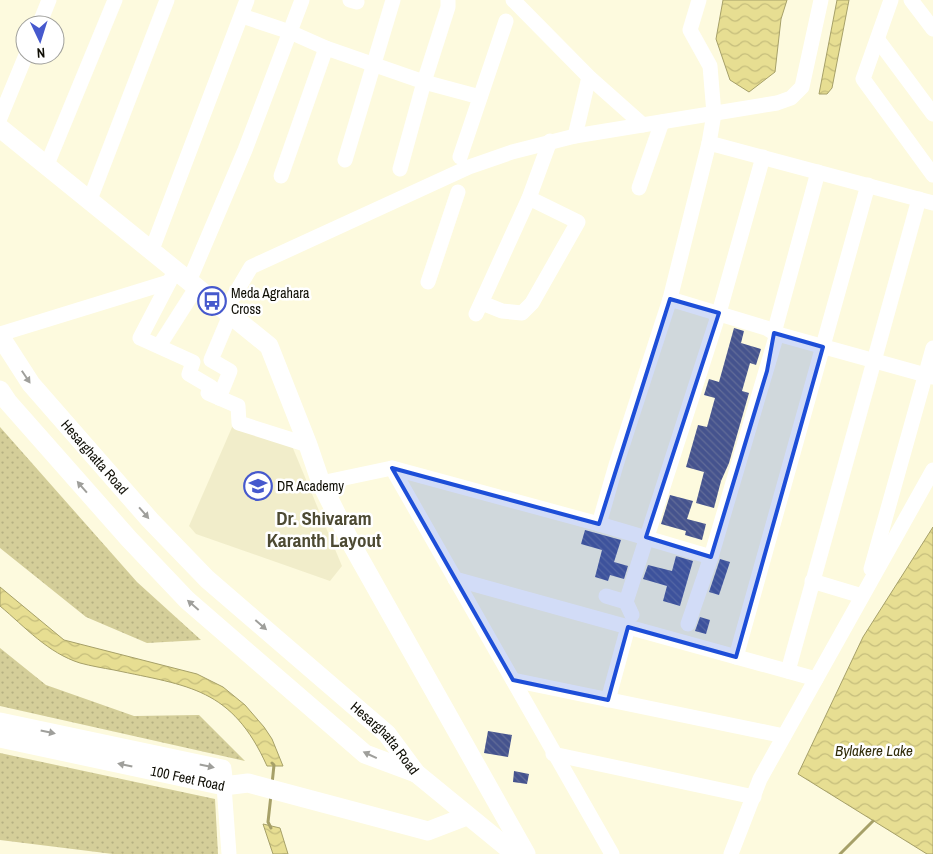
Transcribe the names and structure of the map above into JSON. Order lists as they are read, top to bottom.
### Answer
{
  "streets": {
    "main road": ["Hesarghatta Road", "100 Feet Road"]
  },
  "districts": ["Dr. Shivaram Karanth Layout"],
  "water": ["Bylakere Lake"],
  "places": {
    "bus stop": ["Meda Agrahara Cross"],
    "school or university": ["DR Academy"]
  },
  "north": "bottom"
}
